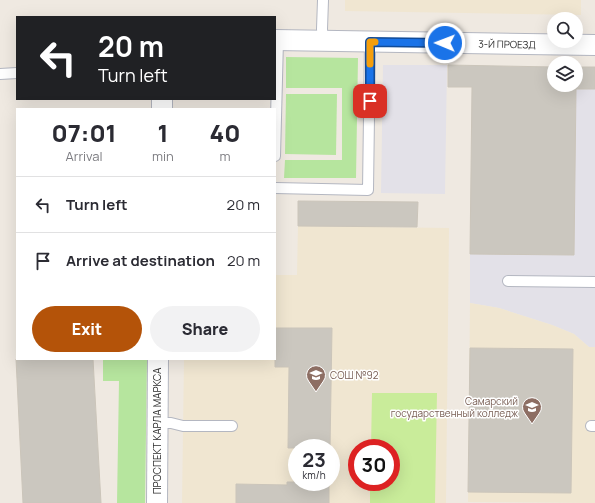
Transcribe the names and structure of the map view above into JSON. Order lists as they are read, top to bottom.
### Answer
{
  "streets": {
    "street": ["3-Й ПРОЕЗД", "ПРОСПЕКТ КАРЛА МАРКСА"]
  },
  "places": {
    "school or university": ["СОШ №92", "Самарский государственный колледж"]
  },
  "page": {
    "turn": ["20 m", "Turn left"],
    "eta": [
      "07:01",
      "Arrival",
      "1",
      "min",
      "40",
      "m"
    ],
    "list": [
      {
        "name": "Turn left",
        "value": "20 m"
      },
      {
        "name": "Arrive at destination",
        "value": "20 m"
      }
    ],
    "buttons": ["Exit", "Share"],
    "speed": "23 km/h",
    "limit": "30"
  }
}
